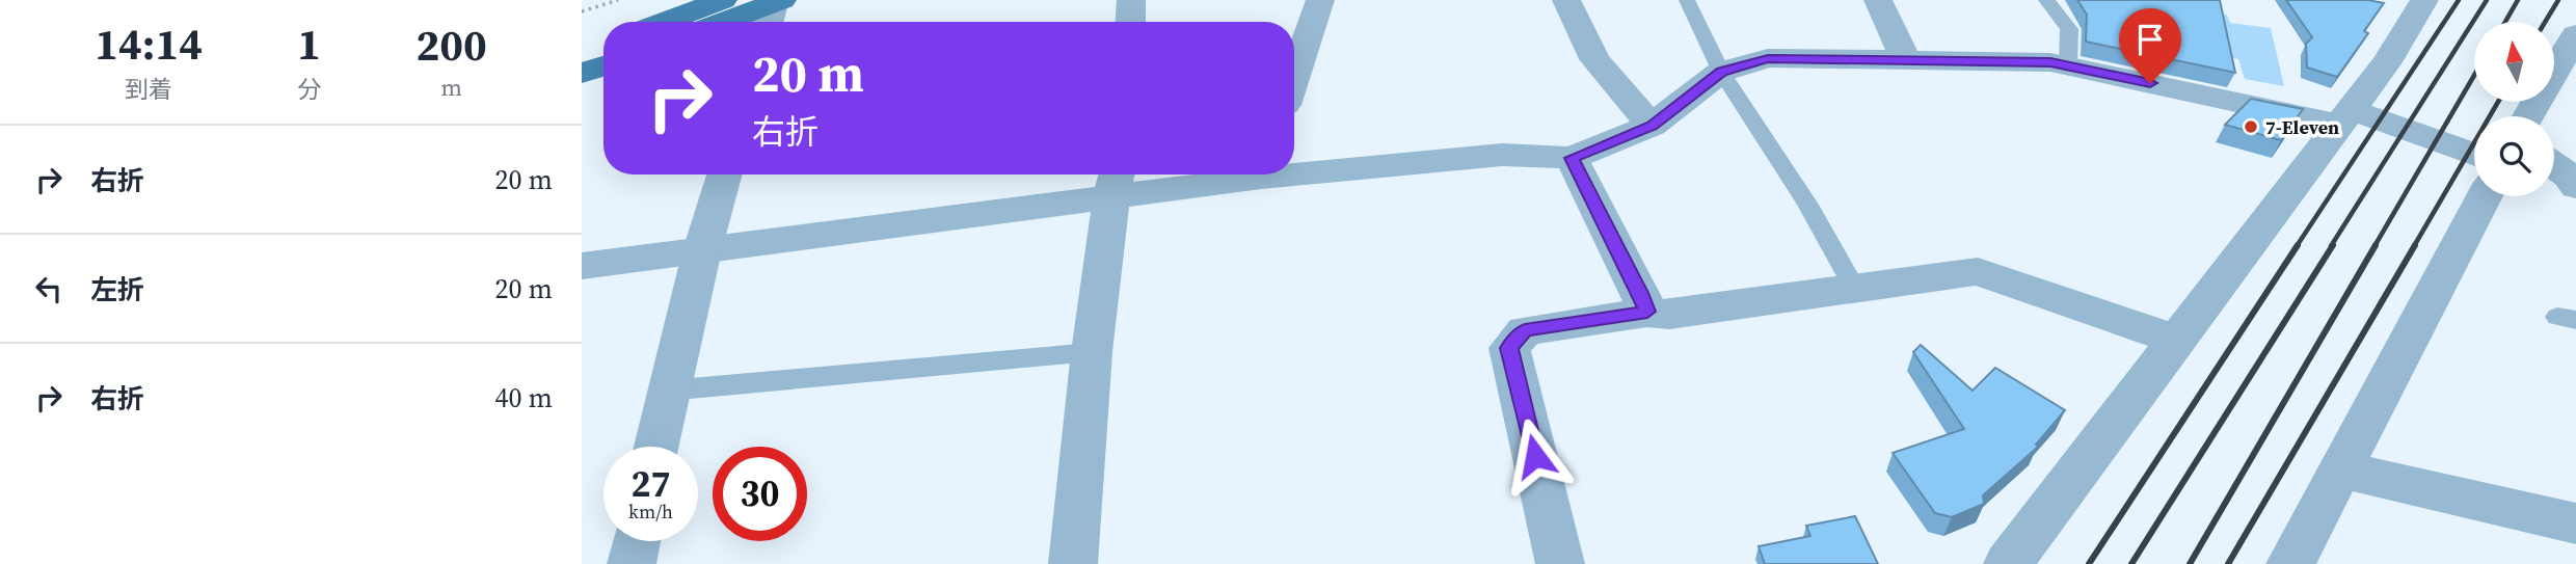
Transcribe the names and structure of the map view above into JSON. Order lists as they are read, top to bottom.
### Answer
{
  "places": ["7-Eleven"],
  "north": "top",
  "page": {
    "eta": [
      "14:14",
      "到着",
      "1",
      "分",
      "200",
      "m"
    ],
    "turn": ["20 m", "右折"],
    "list": [
      {
        "name": "右折",
        "value": "20 m"
      },
      {
        "name": "左折",
        "value": "20 m"
      },
      {
        "name": "右折",
        "value": "40 m"
      }
    ],
    "speed": "27 km/h",
    "limit": "30"
  }
}
